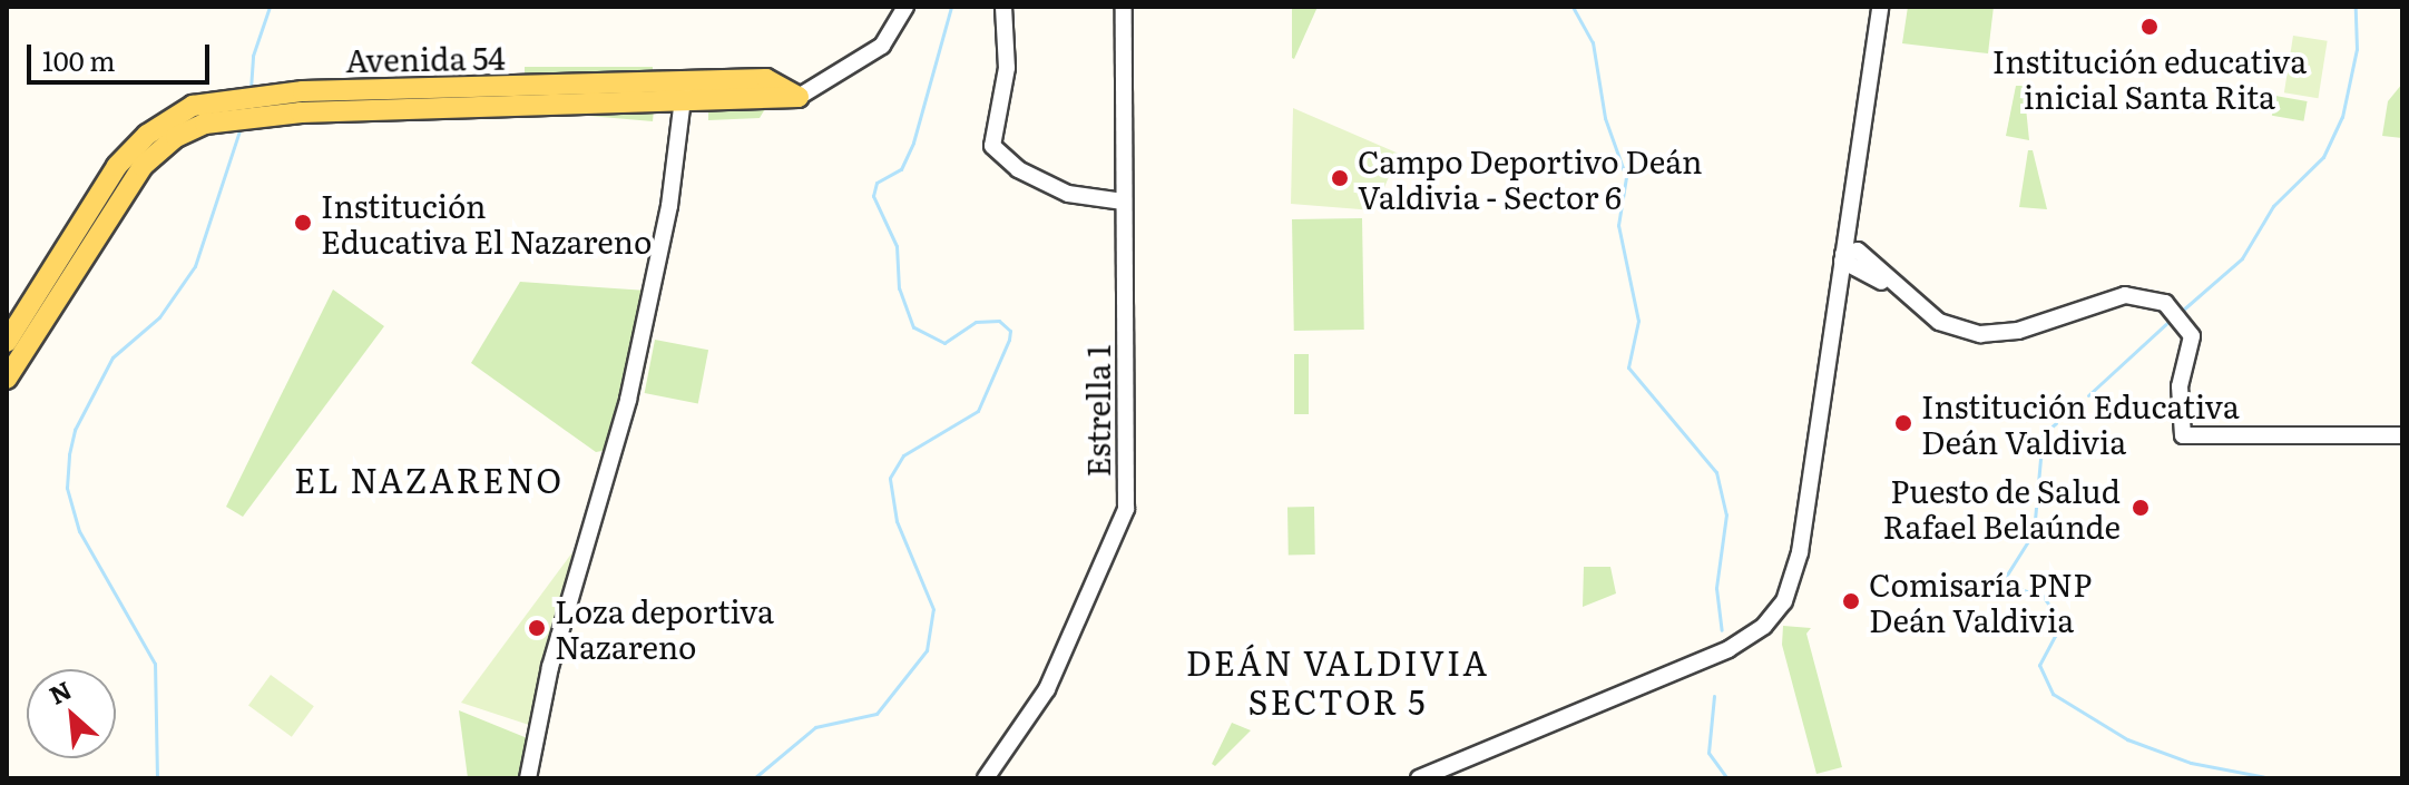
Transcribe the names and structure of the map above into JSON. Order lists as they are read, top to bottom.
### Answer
{
  "streets": {
    "main road": ["Avenida 54"],
    "street": ["Estrella 1"]
  },
  "districts": ["EL NAZARENO", "DEÁN VALDIVIA SECTOR 5"],
  "places": [
    "Institución educativa inicial Santa Rita",
    "Campo Deportivo Deán Valdivia - Sector 6",
    "Institución Educativa El Nazareno",
    "Institución Educativa Deán Valdivia",
    "Puesto de Salud Rafael Belaúnde",
    "Comisaría PNP Deán Valdivia",
    "Loza deportiva Nazareno"
  ],
  "scale_bar": "100 m",
  "north": "top left"
}
